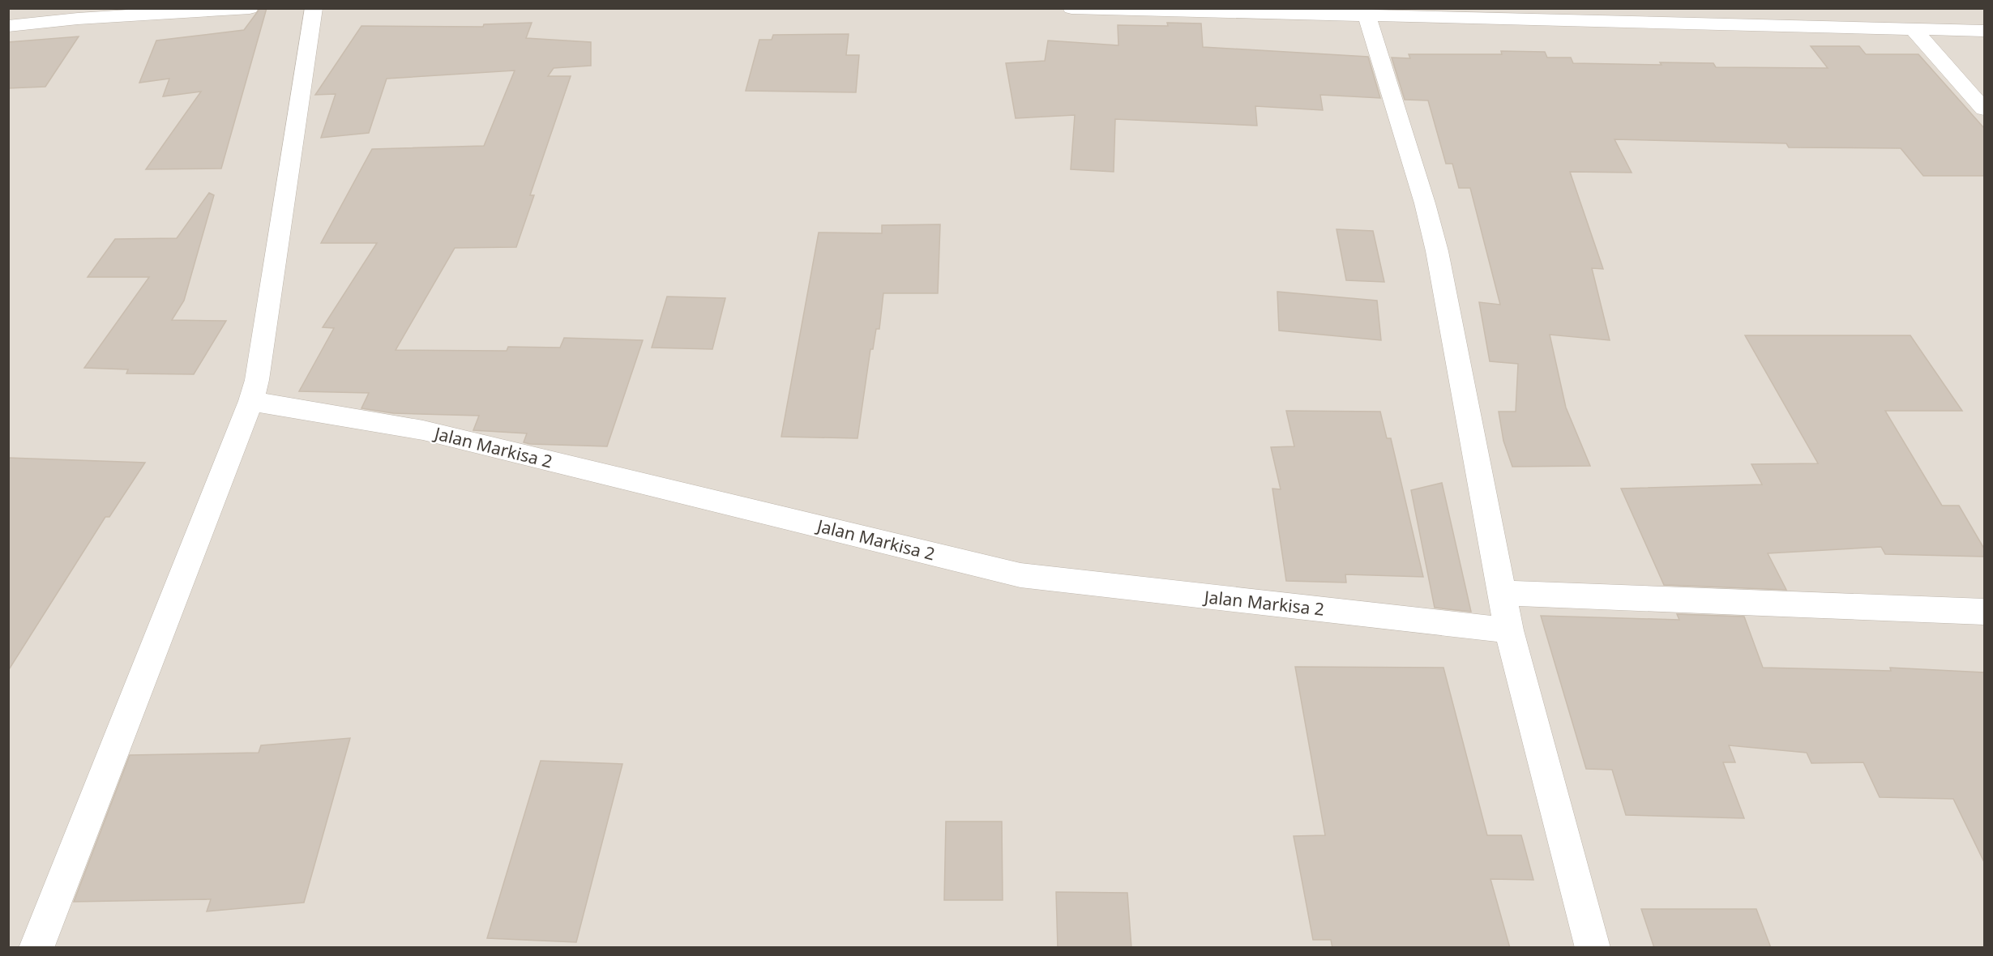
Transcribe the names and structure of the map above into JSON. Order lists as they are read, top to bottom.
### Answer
{
  "streets": {
    "street": ["Jalan Markisa 2"]
  }
}
